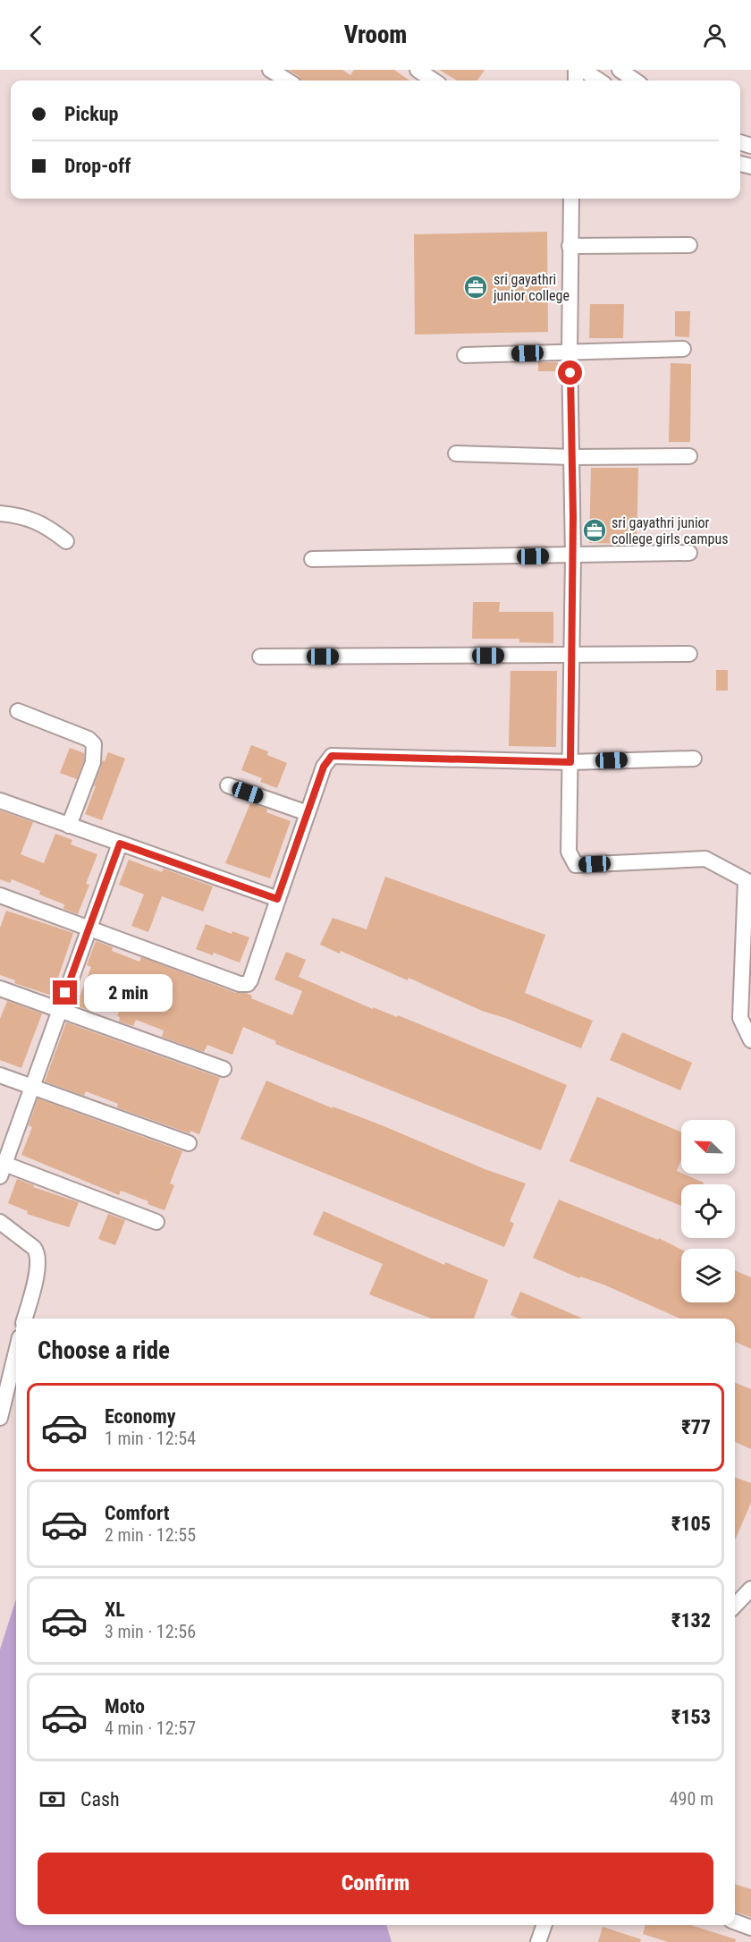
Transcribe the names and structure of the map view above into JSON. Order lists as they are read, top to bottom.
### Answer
{
  "places": {
    "office": ["sri gayathri junior college", "sri gayathri junior college girls campus"]
  },
  "north": "top left",
  "page": {
    "header": "Vroom",
    "banner": ["Pickup", "Drop-off"],
    "bubble": "2 min",
    "heading": "Choose a ride",
    "list": [
      {
        "name": "Economy",
        "note": "1 min · 12:54",
        "value": "₹77"
      },
      {
        "name": "Comfort",
        "note": "2 min · 12:55",
        "value": "₹105"
      },
      {
        "name": "XL",
        "note": "3 min · 12:56",
        "value": "₹132"
      },
      {
        "name": "Moto",
        "note": "4 min · 12:57",
        "value": "₹153"
      }
    ],
    "pay": ["Cash", "490 m"],
    "buttons": "Confirm"
  }
}
